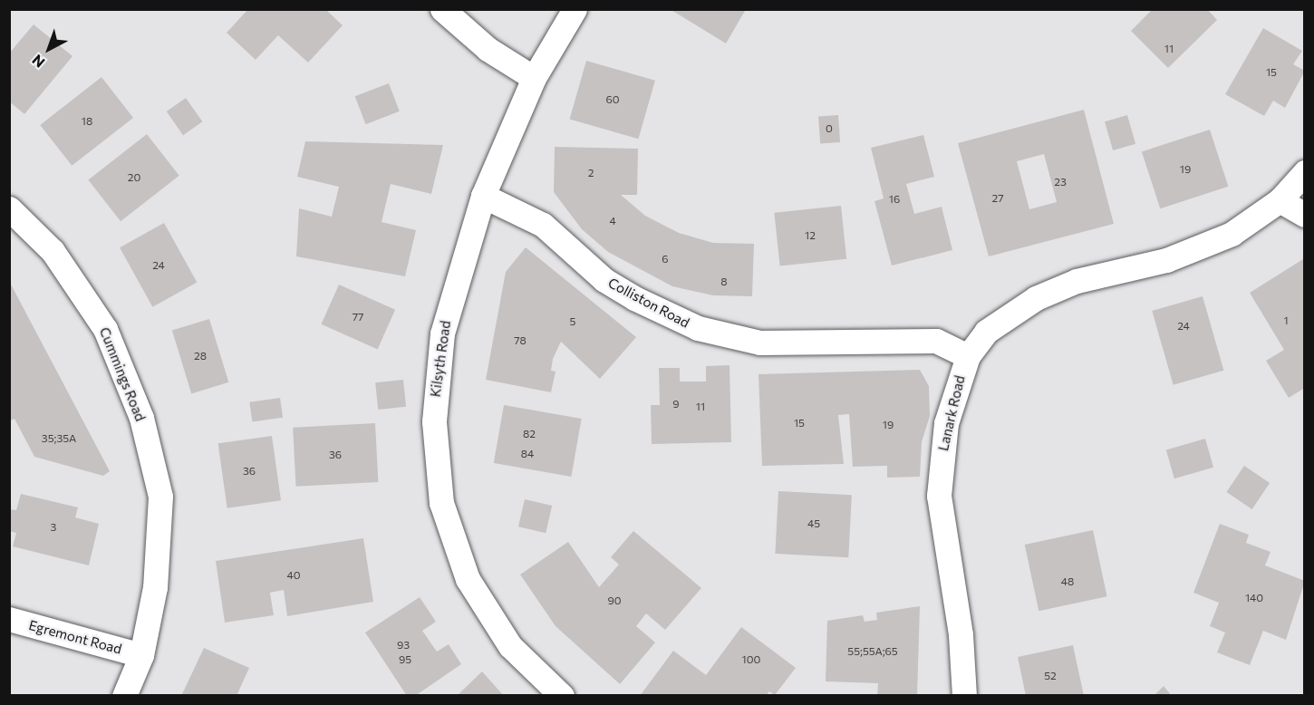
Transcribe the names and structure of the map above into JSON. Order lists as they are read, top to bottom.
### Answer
{
  "streets": {
    "street": [
      "Colliston Road",
      "Kilsyth Road",
      "Cummings Road",
      "Lanark Road",
      "Egremont Road"
    ]
  },
  "crossings": [
    ["Colliston Road", "Kilsyth Road"],
    ["Colliston Road", "Lanark Road"],
    ["Cummings Road", "Egremont Road"]
  ],
  "house_numbers": [
    "11",
    "15",
    "60",
    "18",
    "0",
    "19",
    "2",
    "20",
    "23",
    "27",
    "16",
    "4",
    "12",
    "6",
    "24",
    "8",
    "77",
    "1",
    "5",
    "24",
    "78",
    "28",
    "9",
    "11",
    "15",
    "19",
    "82",
    "35;35A",
    "84",
    "36",
    "36",
    "45",
    "3",
    "40",
    "48",
    "140",
    "90",
    "93",
    "55;55A;65",
    "95",
    "100",
    "52"
  ],
  "north": "bottom left"
}
